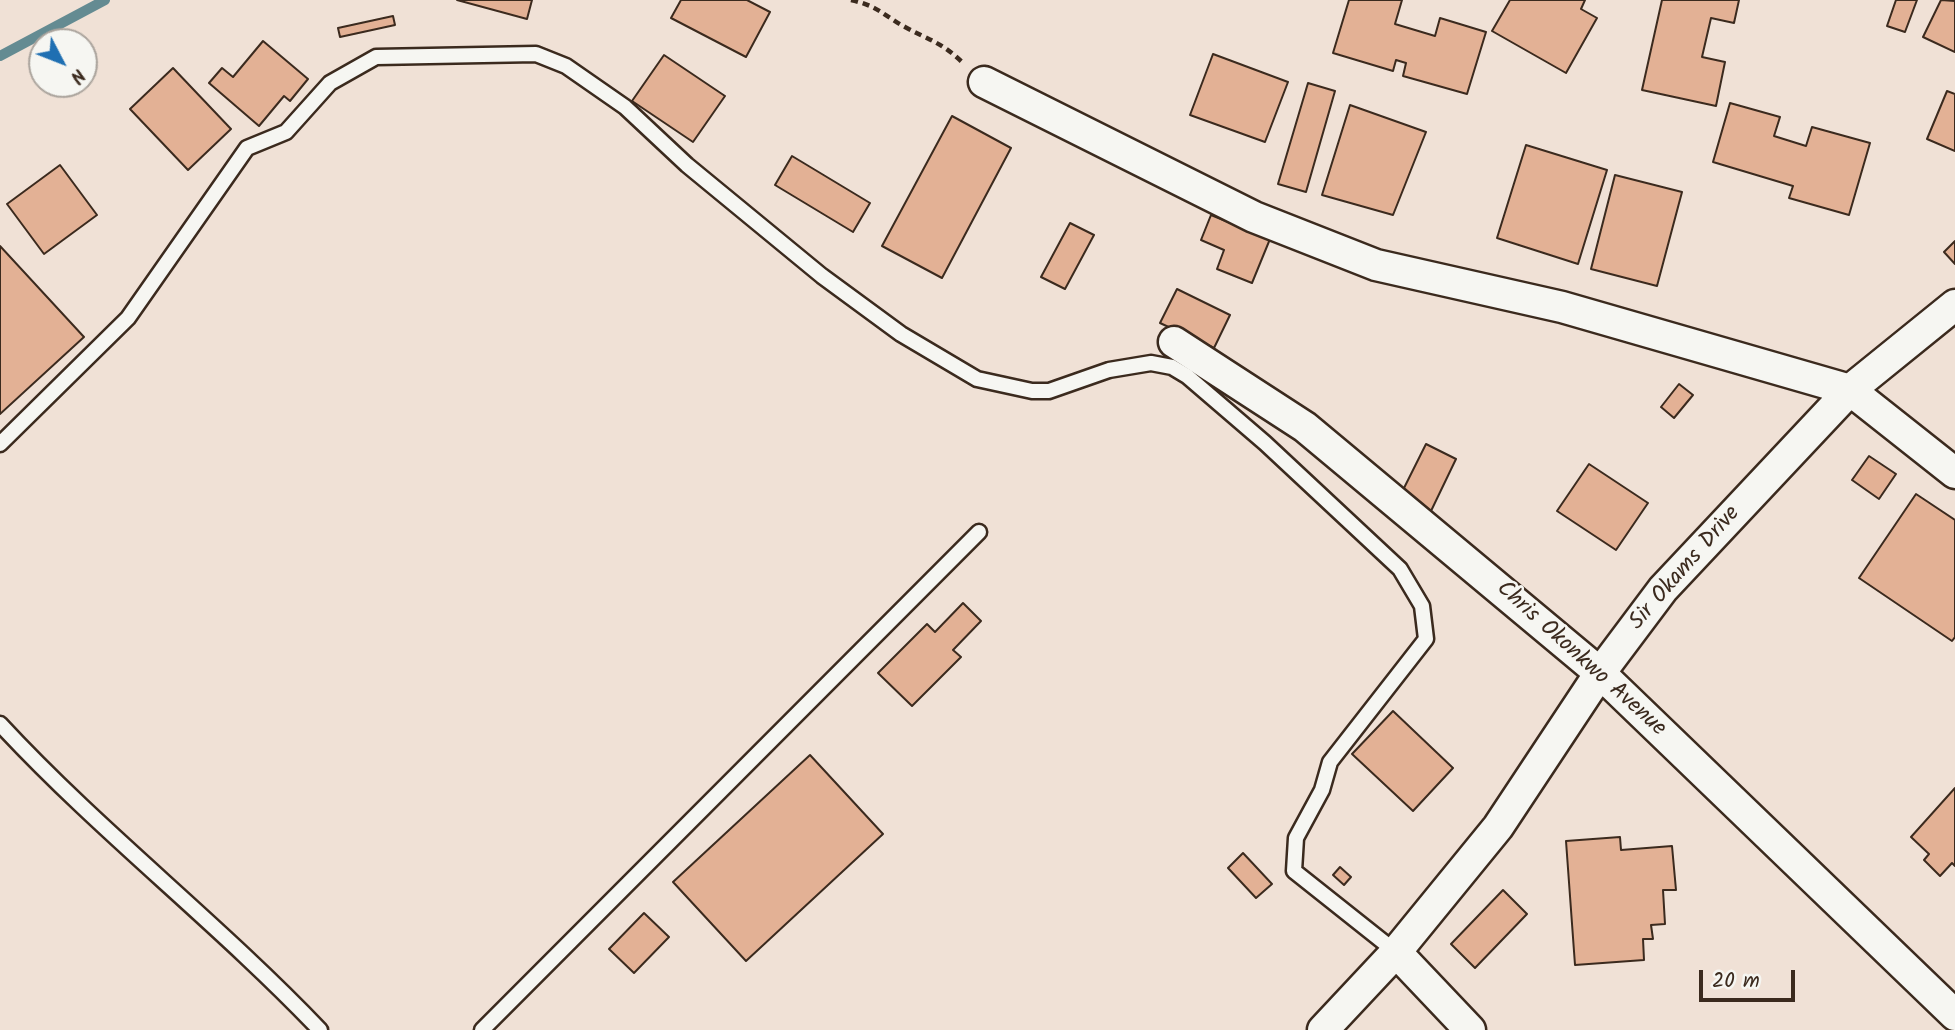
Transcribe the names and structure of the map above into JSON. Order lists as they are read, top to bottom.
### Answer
{
  "streets": {
    "street": ["Sir Okams Drive", "Chris Okonkwo Avenue"]
  },
  "crossings": [
    ["Sir Okams Drive", "Chris Okonkwo Avenue"]
  ],
  "scale_bar": "20 m",
  "north": "bottom right"
}
